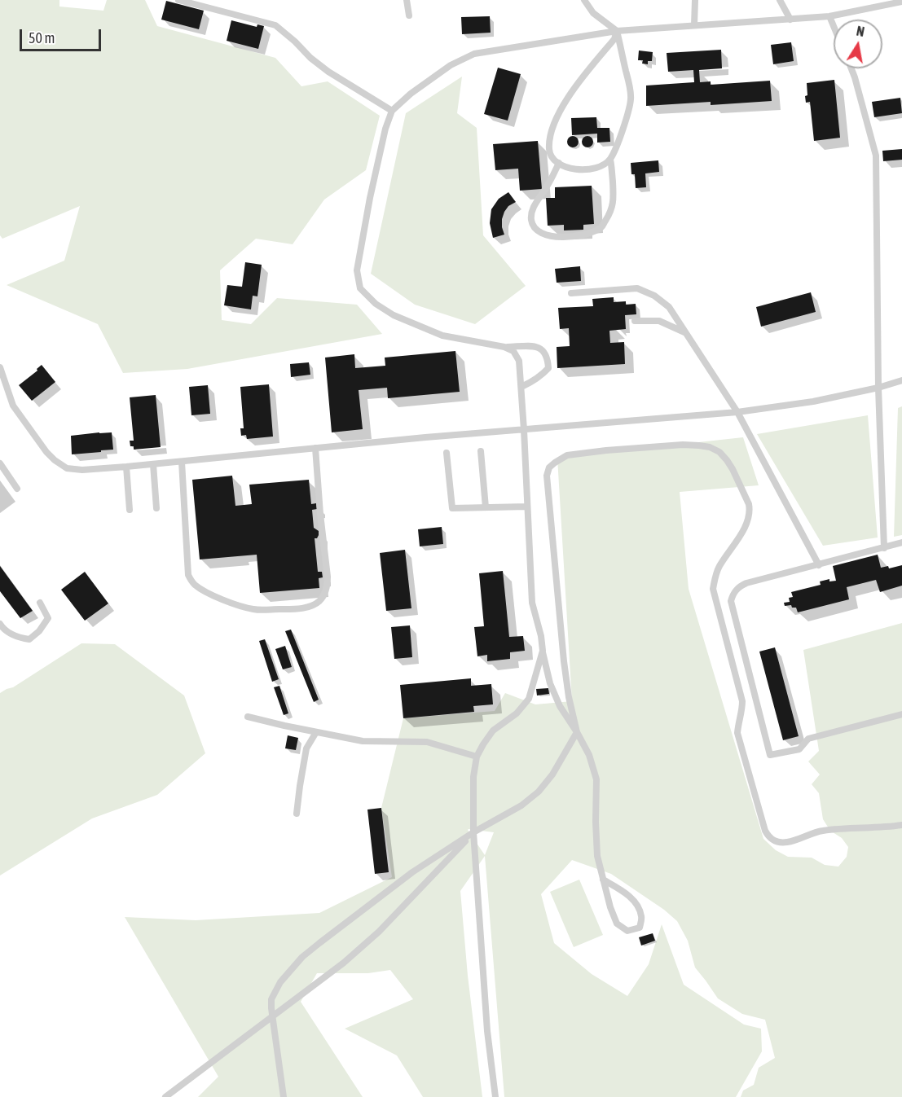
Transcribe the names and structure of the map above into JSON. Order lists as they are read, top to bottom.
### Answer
{
  "scale_bar": "50 m",
  "north": "top"
}
